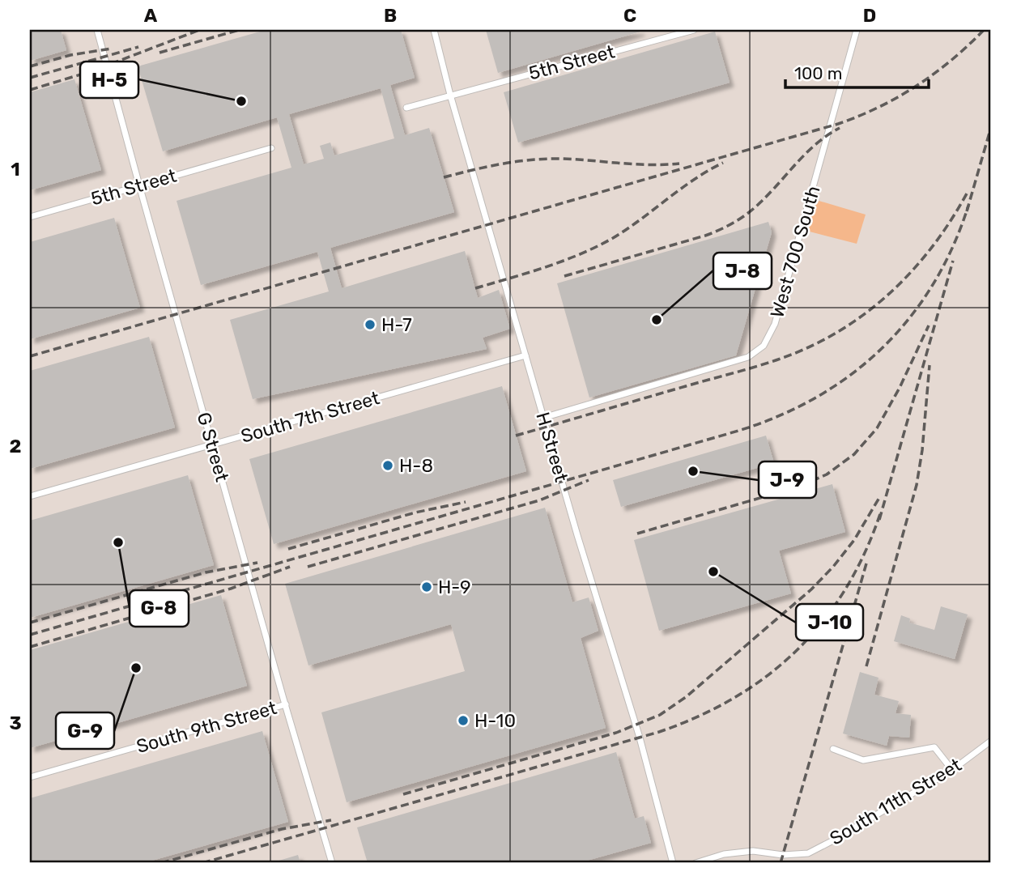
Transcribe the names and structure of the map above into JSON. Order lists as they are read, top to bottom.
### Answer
{
  "streets": {
    "lane": [
      "5th Street",
      "West 700 South",
      "South 7th Street",
      "G Street",
      "H Street",
      "South 9th Street",
      "South 11th Street"
    ]
  },
  "crossings": [
    ["5th Street", "G Street"],
    ["5th Street", "H Street"],
    ["West 700 South", "H Street"],
    ["South 7th Street", "G Street"],
    ["South 7th Street", "H Street"],
    ["G Street", "South 9th Street"]
  ],
  "places": [
    "H-5",
    "J-8",
    "H-7",
    "H-8",
    "J-9",
    "G-8",
    "J-10",
    "H-9",
    "G-9",
    "H-10"
  ],
  "scale_bar": "100 m",
  "grid": {
    "columns": [
      "A",
      "B",
      "C",
      "D"
    ],
    "rows": ["1", "2", "3"]
  }
}
